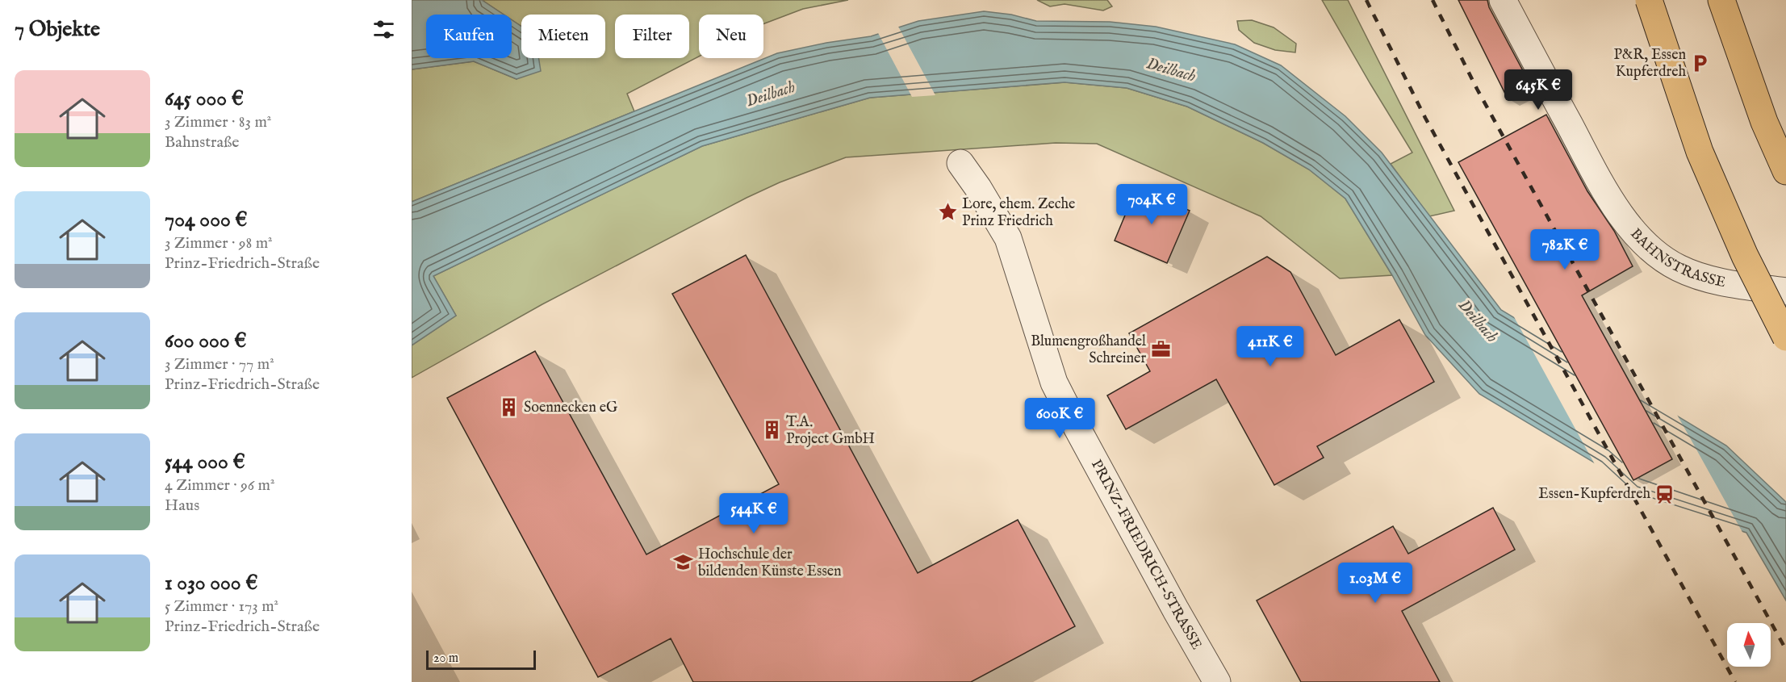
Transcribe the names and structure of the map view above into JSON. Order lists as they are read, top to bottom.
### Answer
{
  "streets": {
    "street": ["BAHNSTRASSE", "PRINZ-FRIEDRICH-STRASSE"]
  },
  "water": ["Deilbach"],
  "places": {
    "parking": ["P&R, Essen Kupferdreh"],
    "place": ["Lore, ehem. Zeche Prinz Friedrich"],
    "office": ["Blumengroßhandel Schreiner"],
    "building": ["Soennecken eG", "T.A. Project GmbH"],
    "station": ["Essen-Kupferdreh"],
    "school or university": ["Hochschule der bildenden Künste Essen"]
  },
  "scale_bar": "20 m",
  "north": "top",
  "page": {
    "heading": "7 Objekte",
    "chip": [
      "Kaufen",
      "Mieten",
      "Filter",
      "Neu"
    ],
    "list": [
      {
        "name": "645 000 €",
        "note": "3 Zimmer · 83 m² · Bahnstraße"
      },
      {
        "name": "704 000 €",
        "note": "3 Zimmer · 98 m² · Prinz-Friedrich-Straße"
      },
      {
        "name": "600 000 €",
        "note": "3 Zimmer · 77 m² · Prinz-Friedrich-Straße"
      },
      {
        "name": "544 000 €",
        "note": "4 Zimmer · 96 m² · Haus"
      },
      {
        "name": "1 030 000 €",
        "note": "5 Zimmer · 173 m² · Prinz-Friedrich-Straße"
      }
    ],
    "price": [
      "645K €",
      "704K €",
      "782K €",
      "411K €",
      "600K €",
      "544K €",
      "1.03M €"
    ],
    "scale": "20 m"
  }
}
